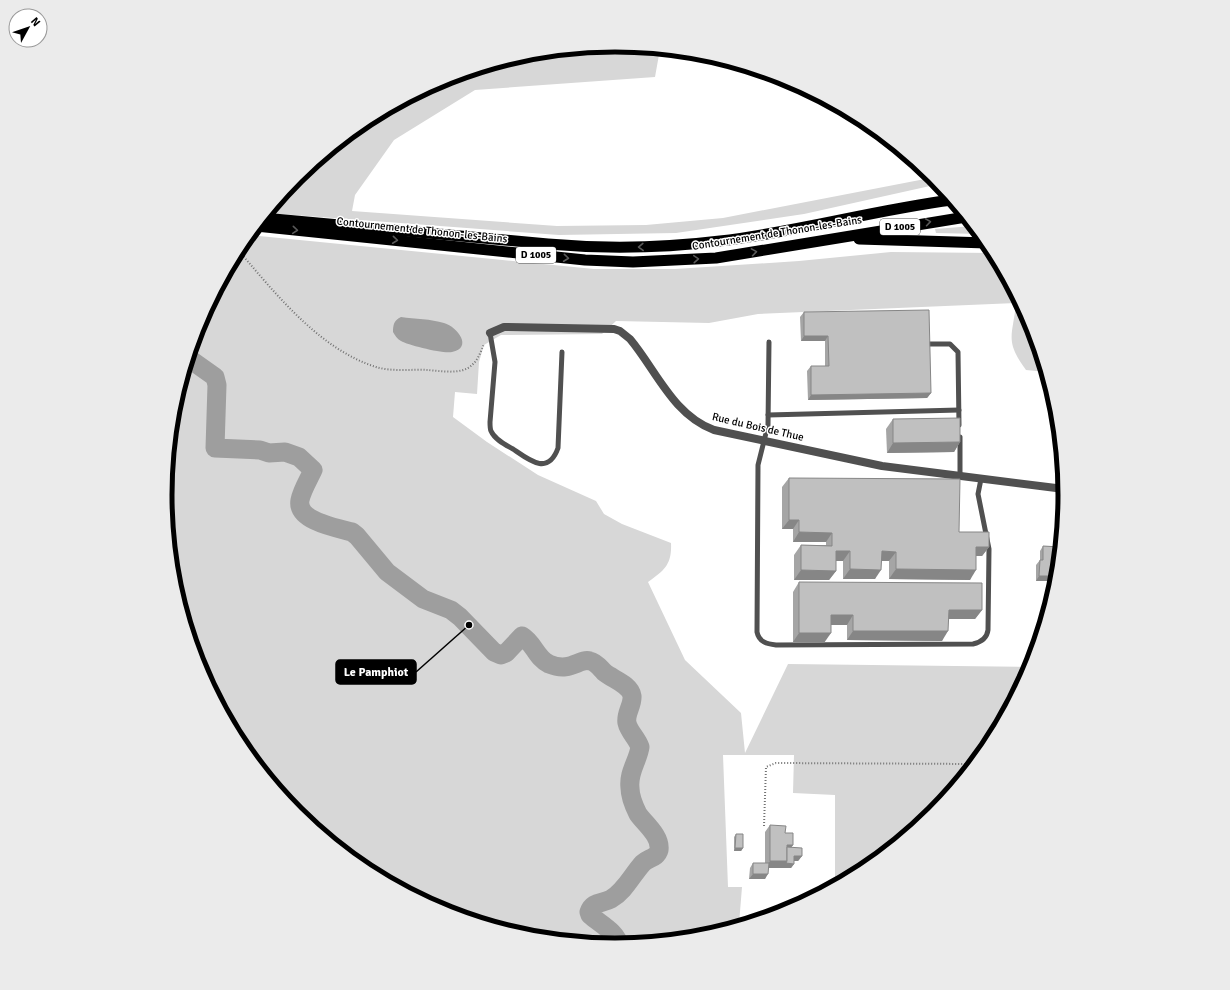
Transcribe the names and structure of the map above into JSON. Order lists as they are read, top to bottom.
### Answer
{
  "streets": {
    "highway": ["D 1005", "Contournement de Thonon-les-Bains"],
    "street": ["Rue du Bois de Thue"]
  },
  "places": ["Le Pamphiot"],
  "north": "top right"
}
